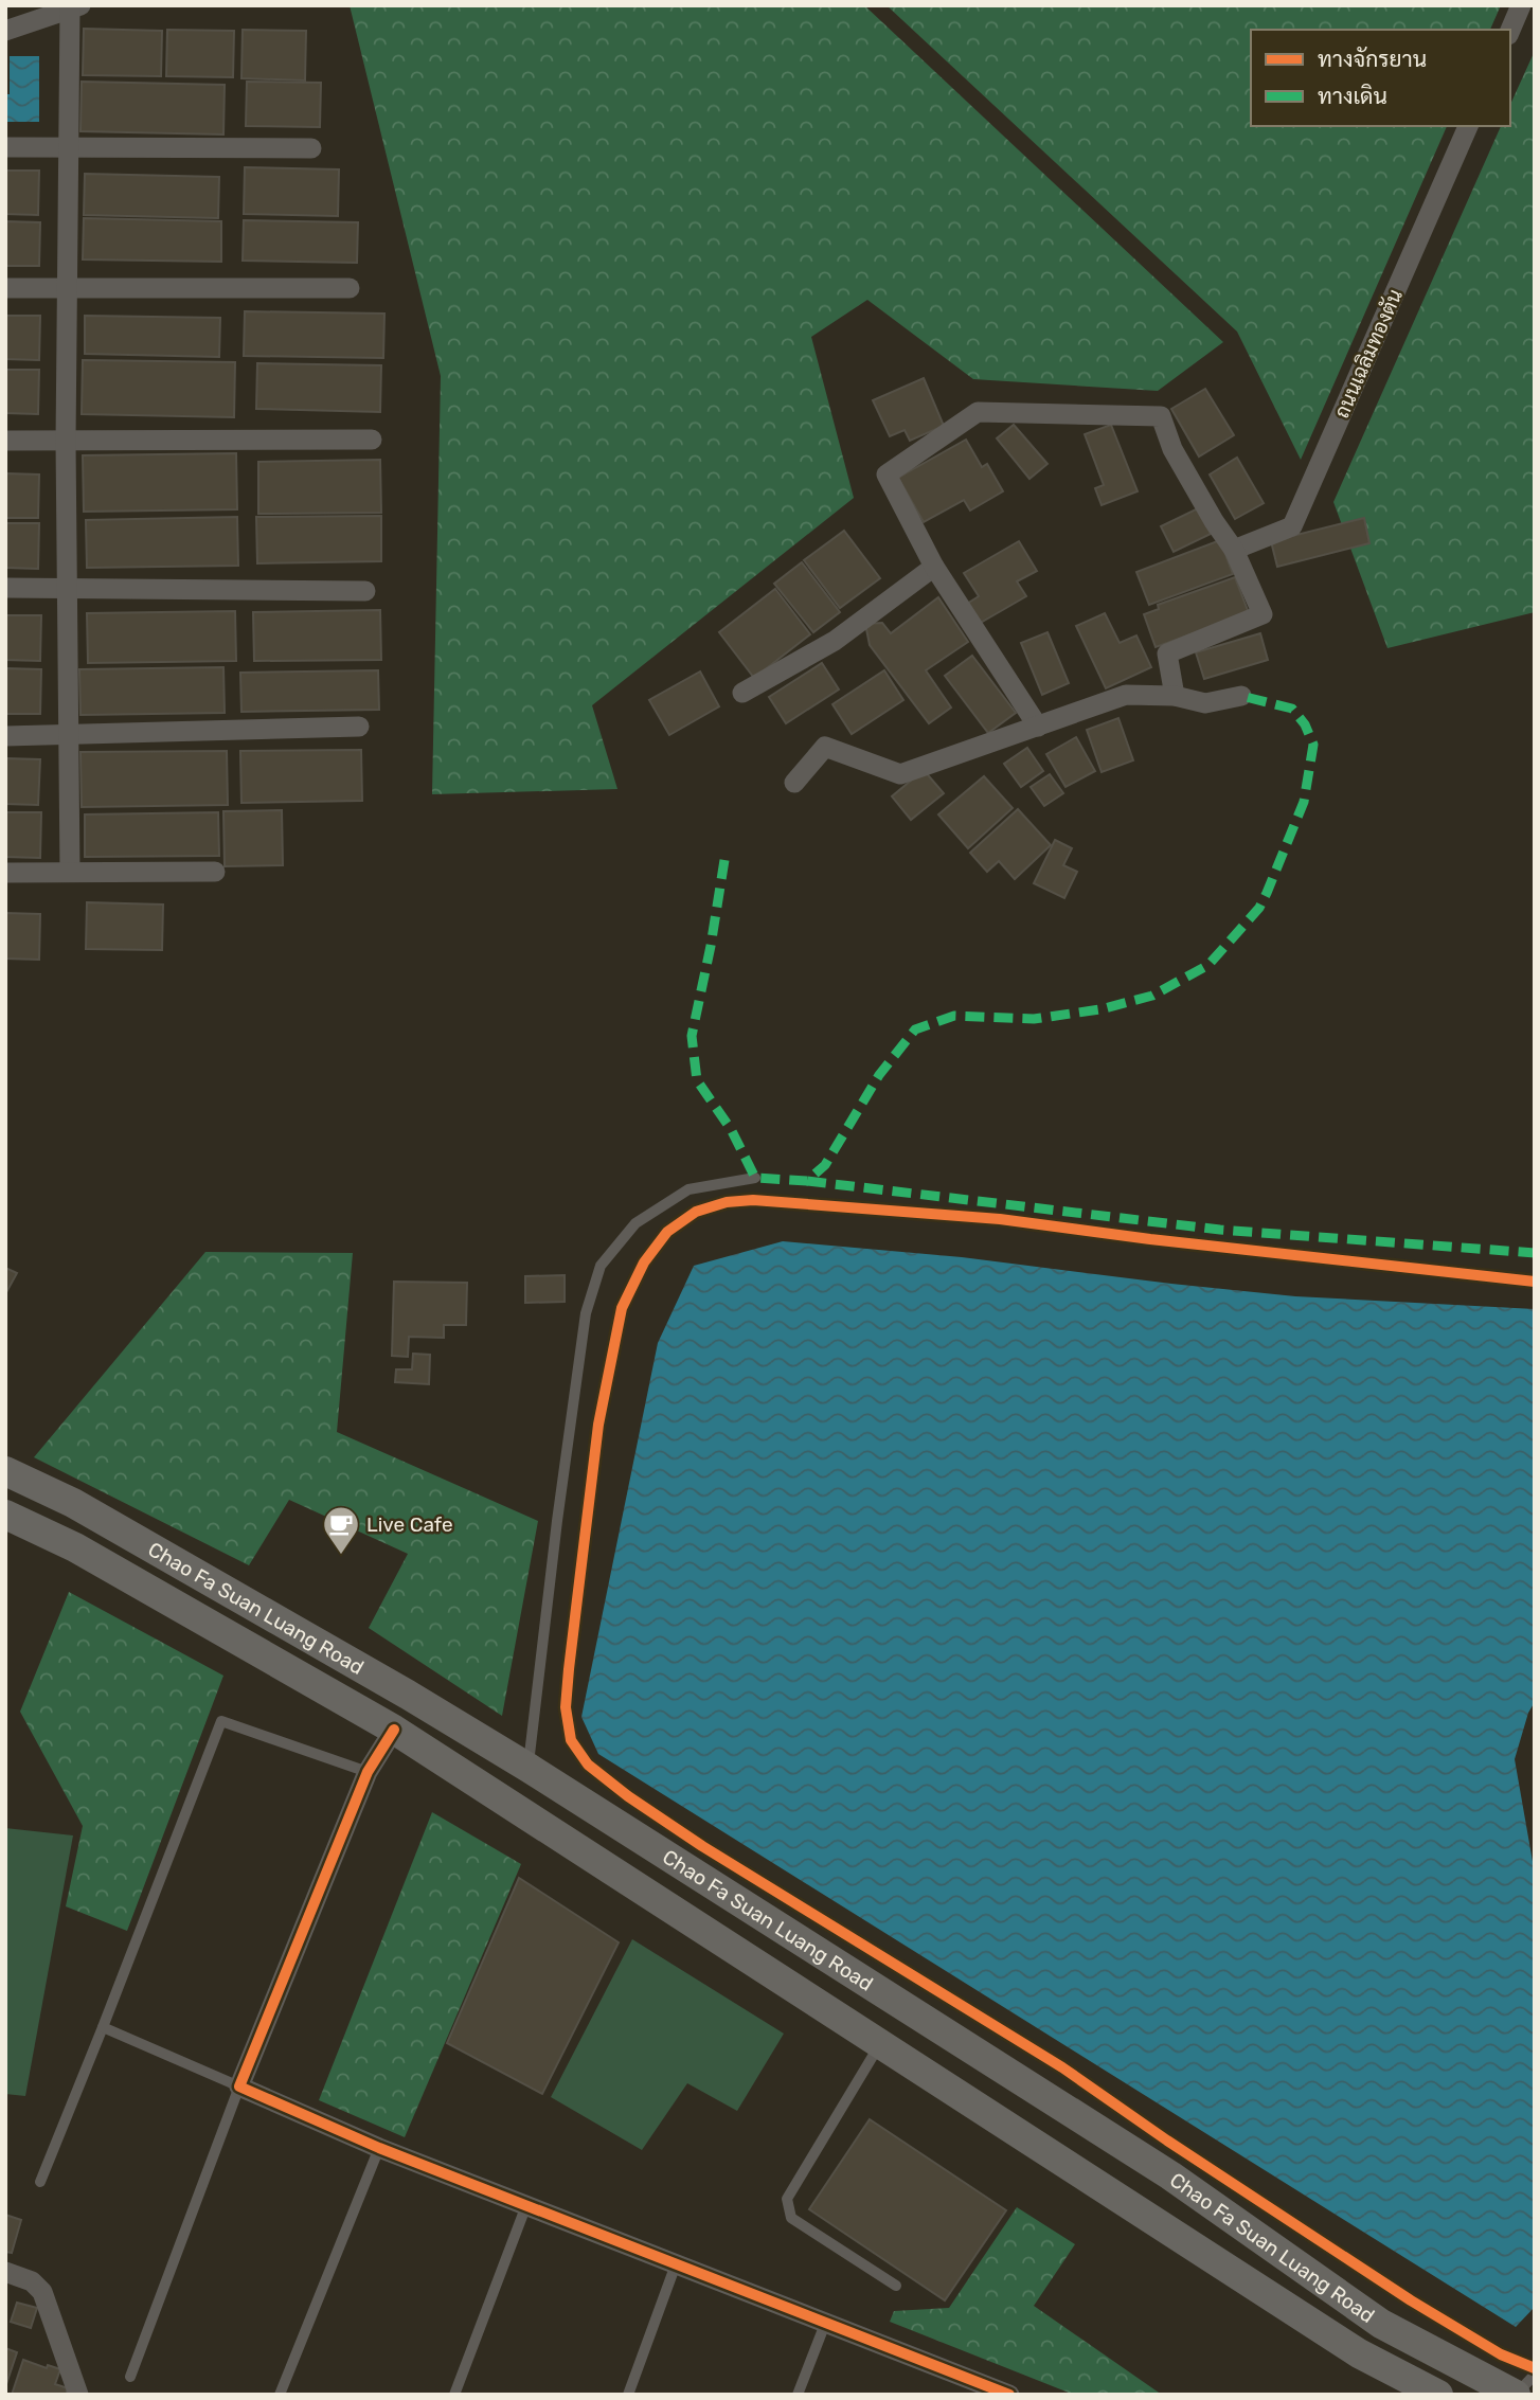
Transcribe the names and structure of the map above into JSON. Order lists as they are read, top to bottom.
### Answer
{
  "streets": {
    "main road": ["Chao Fa Suan Luang Road"],
    "street": ["ถนนเฉลิมทองตัน"]
  },
  "places": {
    "cafe": ["Live Cafe"]
  },
  "legend": ["ทางจักรยาน", "ทางเดิน"]
}
